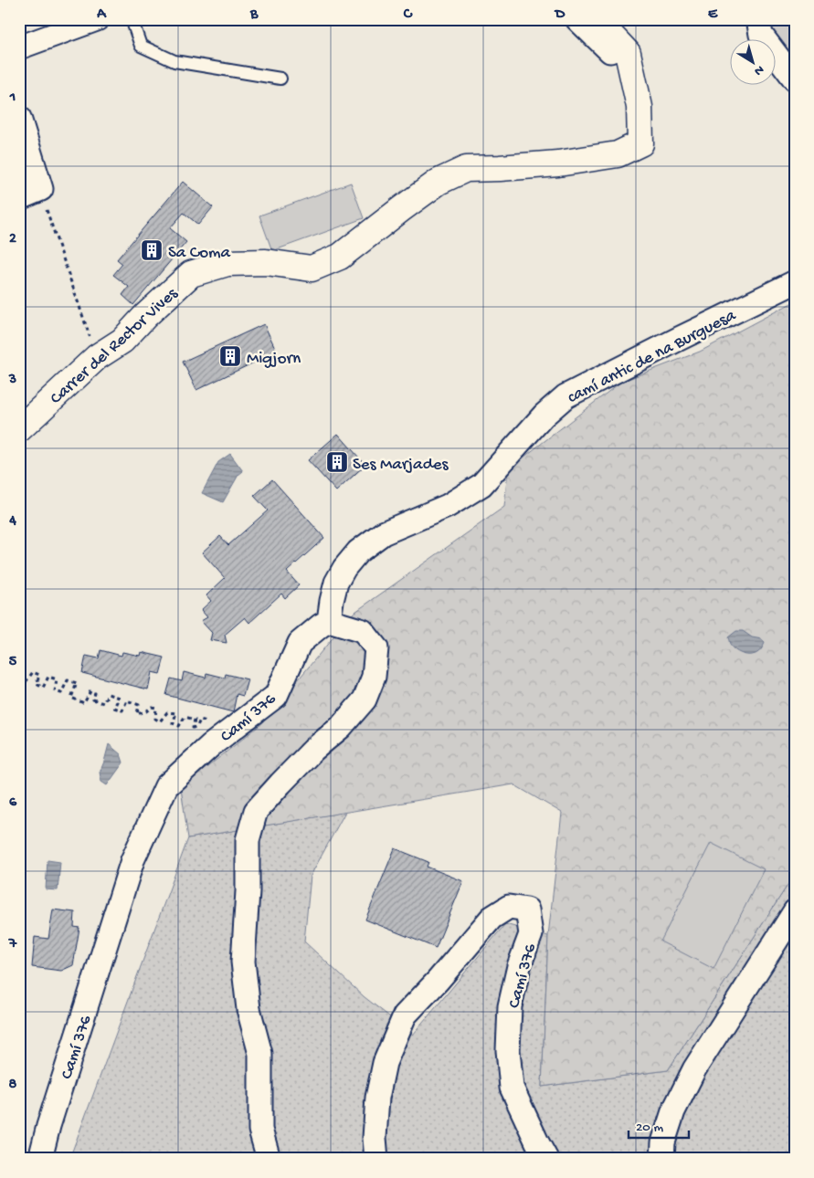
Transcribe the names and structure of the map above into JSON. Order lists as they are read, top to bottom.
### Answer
{
  "streets": {
    "street": ["Carrer del Rector Vives", "camí antic de na Burguesa", "Camí 376"]
  },
  "crossings": [
    ["camí antic de na Burguesa", "Camí 376"]
  ],
  "places": {
    "building": ["Sa Coma", "Migjorn", "Ses Marjades"]
  },
  "scale_bar": "20 m",
  "north": "bottom right",
  "grid": {
    "columns": [
      "A",
      "B",
      "C",
      "D",
      "E"
    ],
    "rows": [
      "1",
      "2",
      "3",
      "4",
      "5",
      "6",
      "7",
      "8"
    ]
  }
}
